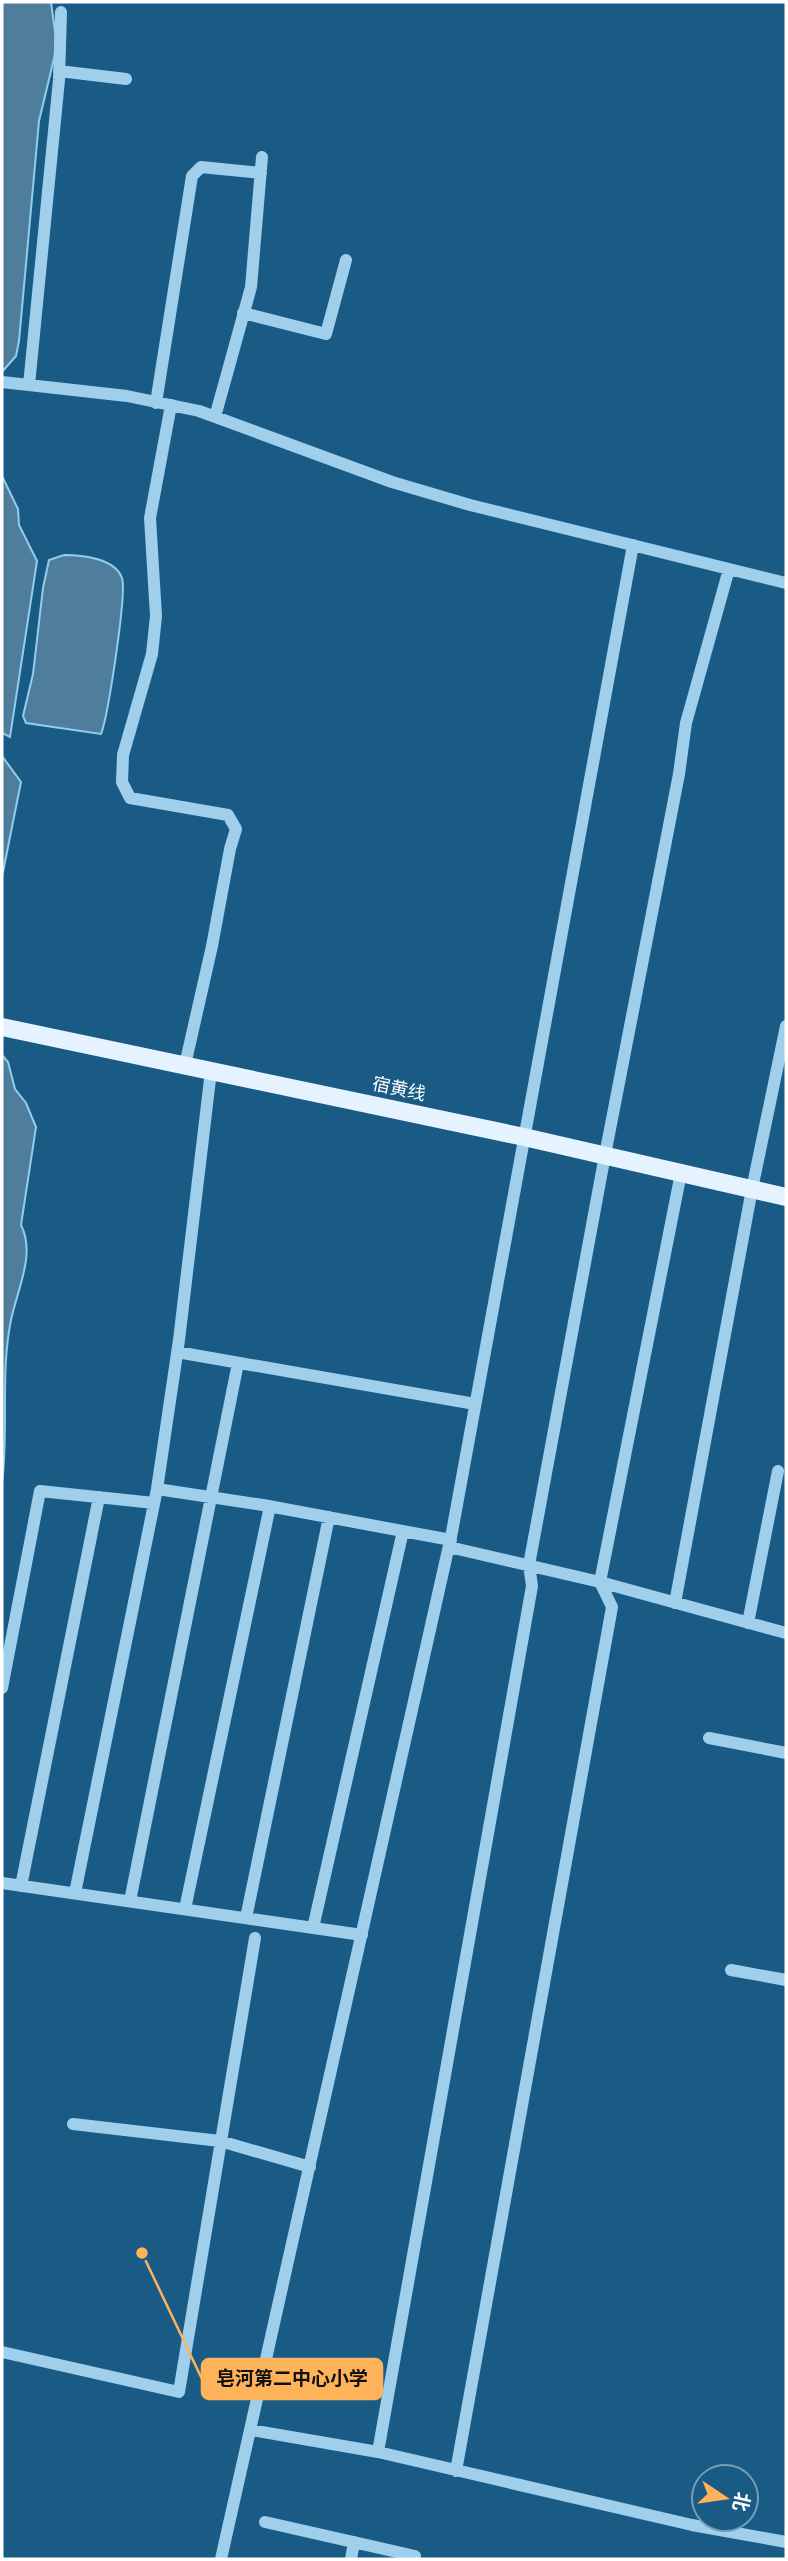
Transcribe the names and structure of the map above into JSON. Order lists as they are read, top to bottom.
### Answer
{
  "streets": {
    "main road": ["宿黄线"]
  },
  "places": ["皂河第二中心小学"],
  "north": "right"
}
